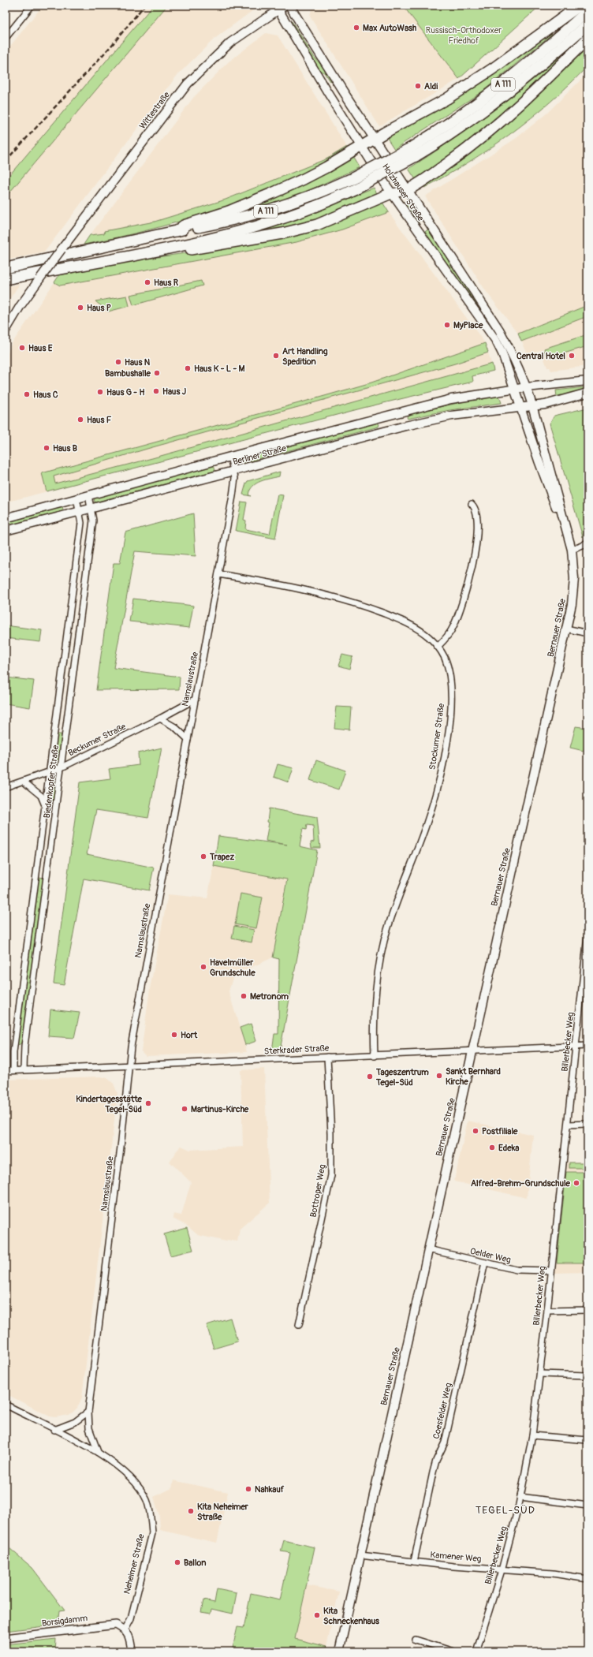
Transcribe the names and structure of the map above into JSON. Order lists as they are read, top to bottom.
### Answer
{
  "streets": {
    "highway": ["A 111"],
    "main road": [
      "Wittestraße",
      "Holzhauser Straße",
      "Berliner Straße",
      "Bernauer Straße"
    ],
    "street": [
      "Namslaustraße",
      "Stockumer Straße",
      "Beckumer Straße",
      "Biedenkopfer Straße",
      "Billerbecker Weg",
      "Sterkrader Straße",
      "Bottroper Weg",
      "Oelder Weg",
      "Coesfelder Weg",
      "Kamener Weg",
      "Neheimer Straße",
      "Borsigdamm"
    ]
  },
  "crossings": [
    ["Wittestraße", "Holzhauser Straße"],
    ["Holzhauser Straße", "Berliner Straße"],
    ["Holzhauser Straße", "Bernauer Straße"],
    ["Berliner Straße", "Bernauer Straße"],
    ["Berliner Straße", "Namslaustraße"],
    ["Berliner Straße", "Biedenkopfer Straße"],
    ["Bernauer Straße", "Sterkrader Straße"],
    ["Bernauer Straße", "Oelder Weg"],
    ["Bernauer Straße", "Kamener Weg"],
    ["Namslaustraße", "Stockumer Straße"],
    ["Namslaustraße", "Beckumer Straße"],
    ["Namslaustraße", "Sterkrader Straße"],
    ["Namslaustraße", "Neheimer Straße"],
    ["Stockumer Straße", "Sterkrader Straße"],
    ["Beckumer Straße", "Biedenkopfer Straße"],
    ["Biedenkopfer Straße", "Sterkrader Straße"],
    ["Billerbecker Weg", "Sterkrader Straße"],
    ["Billerbecker Weg", "Oelder Weg"],
    ["Billerbecker Weg", "Kamener Weg"],
    ["Sterkrader Straße", "Bottroper Weg"],
    ["Oelder Weg", "Coesfelder Weg"],
    ["Coesfelder Weg", "Kamener Weg"],
    ["Neheimer Straße", "Borsigdamm"]
  ],
  "districts": ["TEGEL-SÜD"],
  "parks": ["Russisch-Orthodoxer Friedhof"],
  "places": [
    "Max AutoWash",
    "Aldi",
    "Haus R",
    "Haus P",
    "MyPlace",
    "Haus E",
    "Art Handling Spedition",
    "Central Hotel",
    "Haus N",
    "Haus K - L - M",
    "Bambushalle",
    "Haus J",
    "Haus G - H",
    "Haus C",
    "Haus F",
    "Haus B",
    "Trapez",
    "Havelmüller Grundschule",
    "Metronom",
    "Hort",
    "Sankt Bernhard Kirche",
    "Tageszentrum Tegel-Süd",
    "Kindertagesstätte Tegel-Süd",
    "Martinus-Kirche",
    "Postfiliale",
    "Edeka",
    "Alfred-Brehm-Grundschule",
    "Nahkauf",
    "Kita Neheimer Straße",
    "Ballon",
    "Kita Schneckenhaus"
  ]
}
